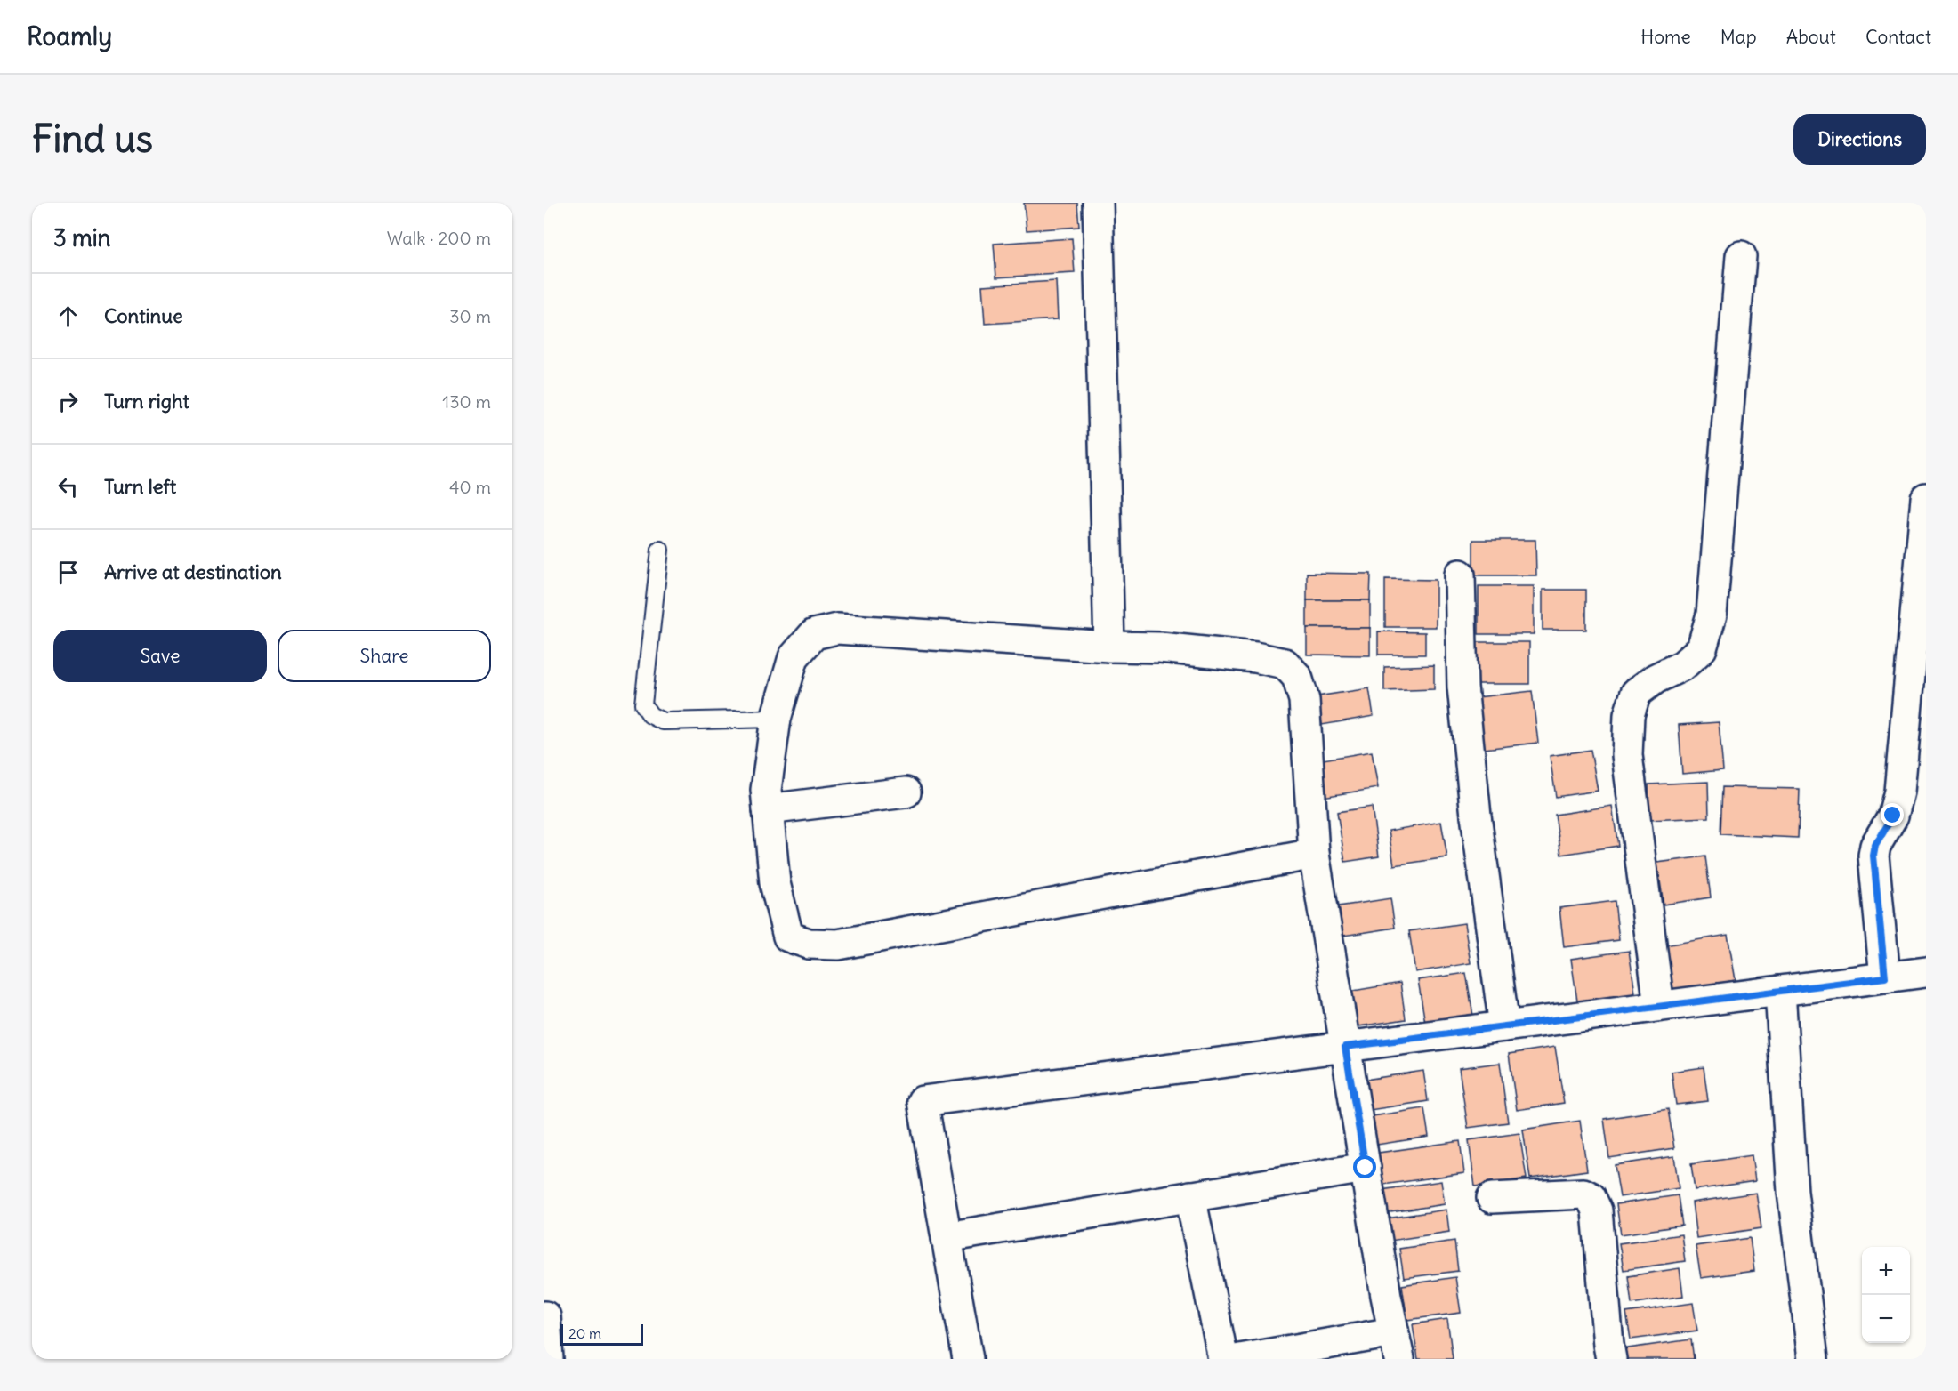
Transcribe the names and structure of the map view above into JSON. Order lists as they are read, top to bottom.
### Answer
{
  "scale_bar": "20 m",
  "page": {
    "header": "Roamly",
    "nav": [
      "Home",
      "Map",
      "About",
      "Contact"
    ],
    "buttons": [
      "Directions",
      ["Save", "Share"]
    ],
    "title": "Find us",
    "heading": ["3 min", "Walk · 200 m"],
    "list": [
      ["Continue", "30 m"],
      ["Turn right", "130 m"],
      ["Turn left", "40 m"],
      "Arrive at destination"
    ],
    "map_buttons": ["+", "−"],
    "scale": "20 m"
  }
}
